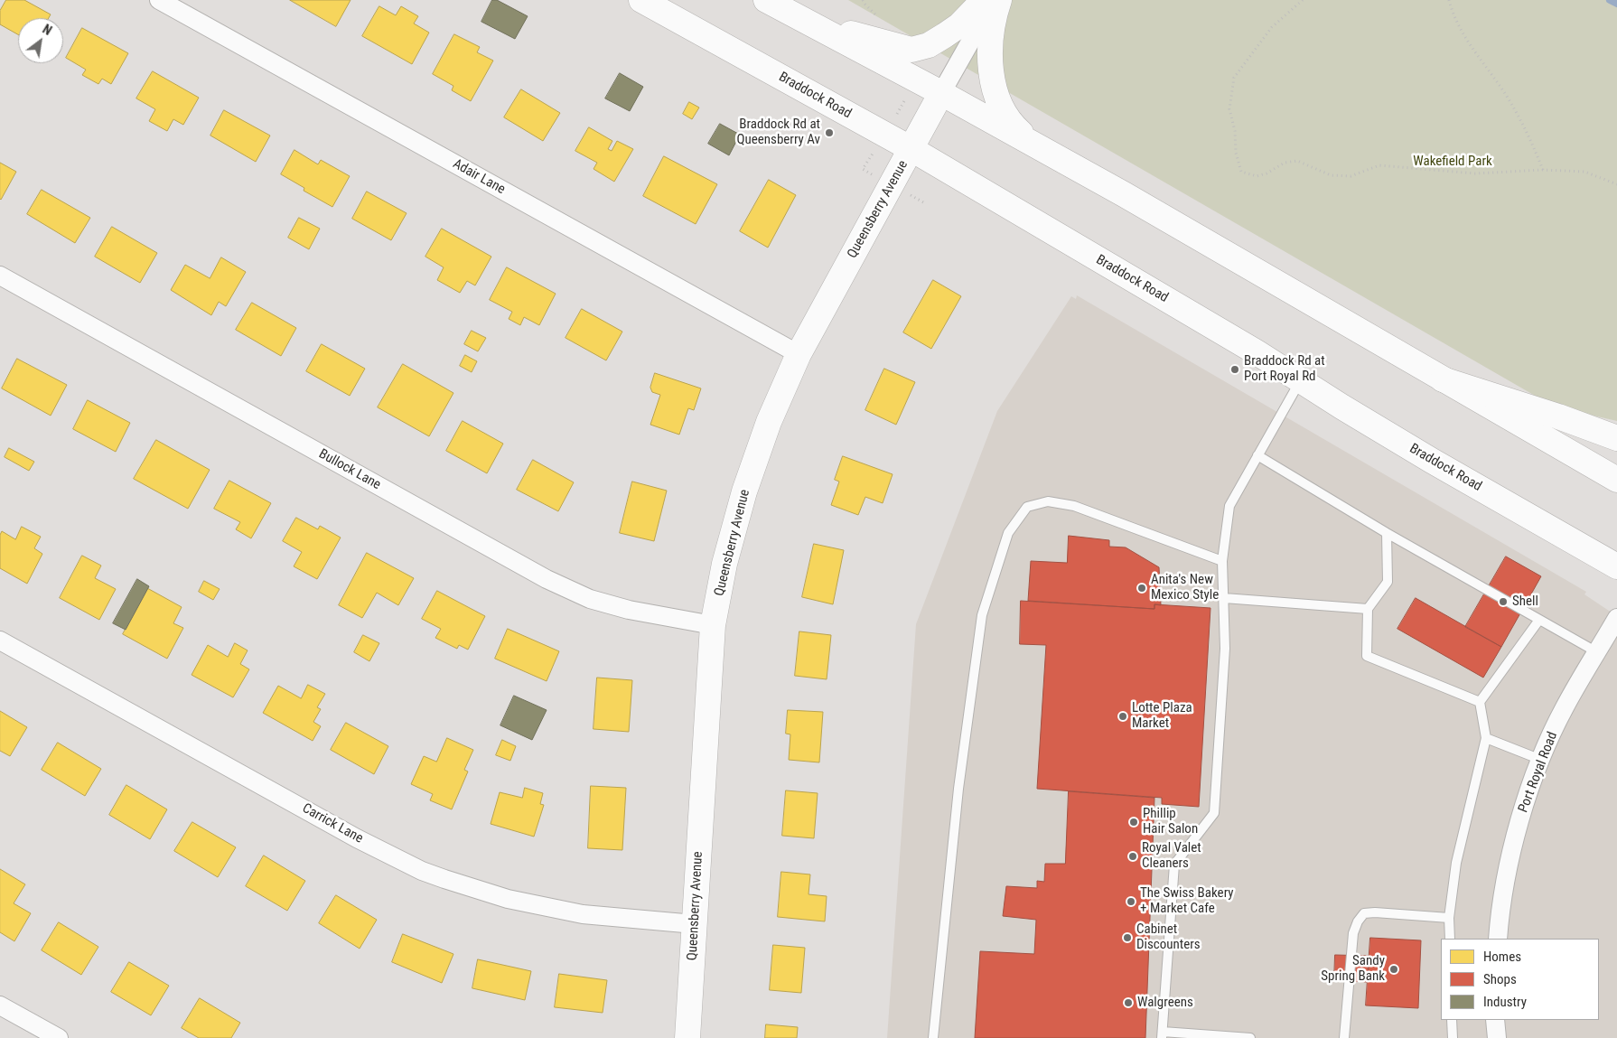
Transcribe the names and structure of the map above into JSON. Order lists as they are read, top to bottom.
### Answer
{
  "streets": {
    "main road": ["Braddock Road", "Queensberry Avenue"],
    "street": [
      "Adair Lane",
      "Bullock Lane",
      "Port Royal Road",
      "Carrick Lane"
    ]
  },
  "crossings": [
    ["Braddock Road", "Queensberry Avenue"],
    ["Adair Lane", "Queensberry Avenue"],
    ["Queensberry Avenue", "Bullock Lane"],
    ["Queensberry Avenue", "Carrick Lane"]
  ],
  "parks": ["Wakefield Park"],
  "places": [
    "Braddock Rd at Queensberry Av",
    "Braddock Rd at Port Royal Rd",
    "Anita's New Mexico Style",
    "Shell",
    "Lotte Plaza Market",
    "Phillip Hair Salon",
    "Royal Valet Cleaners",
    "The Swiss Bakery + Market Cafe",
    "Cabinet Discounters",
    "Sandy Spring Bank",
    "Walgreens"
  ],
  "legend": ["Homes", "Shops", "Industry"],
  "north": "top right"
}
